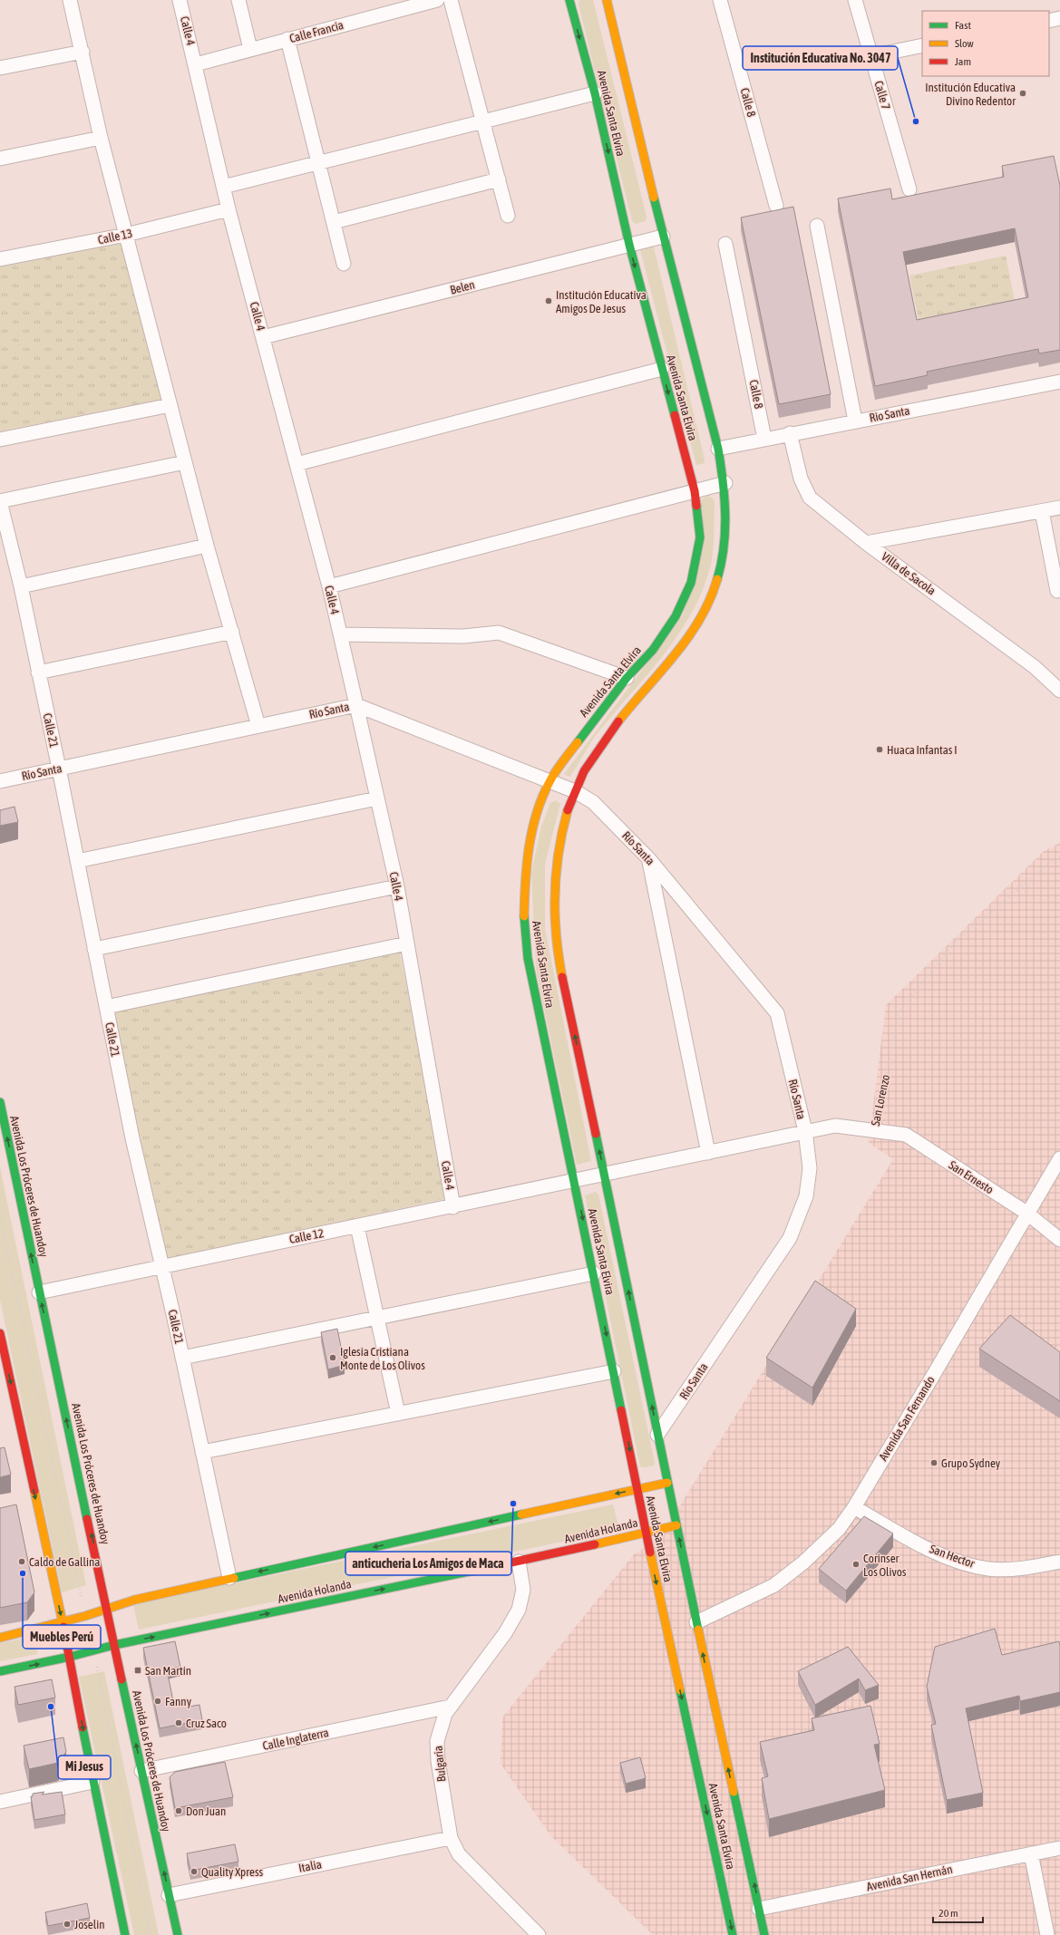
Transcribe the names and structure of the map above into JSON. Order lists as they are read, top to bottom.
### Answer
{
  "streets": {
    "street": [
      "Calle 4",
      "Calle Francia",
      "Calle 7",
      "Calle 8",
      "Avenida Santa Elvira",
      "Calle 13",
      "Belen",
      "Rio Santa",
      "Villa de Sacola",
      "Río Santa",
      "Calle 21",
      "San Lorenzo",
      "San Ernesto",
      "Avenida Los Próceres de Huandoy",
      "Calle 12",
      "Avenida San Fernando",
      "Avenida Holanda",
      "San Hector",
      "Calle Inglaterra",
      "Bulgaria",
      "Italia",
      "Avenida San Hernán"
    ]
  },
  "crossings": [
    ["Calle 4", "Calle Francia"],
    ["Calle 4", "Calle 13"],
    ["Calle 4", "Belen"],
    ["Calle 4", "Río Santa"],
    ["Calle 4", "Calle 12"],
    ["Calle 8", "Rio Santa"],
    ["Avenida Santa Elvira", "Belen"],
    ["Avenida Santa Elvira", "Rio Santa"],
    ["Avenida Santa Elvira", "Río Santa"],
    ["Avenida Santa Elvira", "San Lorenzo"],
    ["Avenida Santa Elvira", "Calle 12"],
    ["Avenida Santa Elvira", "Avenida San Fernando"],
    ["Avenida Santa Elvira", "Avenida Holanda"],
    ["Avenida Santa Elvira", "Avenida San Hernán"],
    ["Rio Santa", "Villa de Sacola"],
    ["Río Santa", "Calle 21"],
    ["Río Santa", "San Lorenzo"],
    ["Calle 21", "Calle 12"],
    ["San Lorenzo", "San Ernesto"],
    ["San Lorenzo", "Calle 12"],
    ["San Ernesto", "Avenida San Fernando"],
    ["Avenida Los Próceres de Huandoy", "Calle 12"],
    ["Avenida Los Próceres de Huandoy", "Avenida Holanda"],
    ["Avenida Los Próceres de Huandoy", "Calle Inglaterra"],
    ["Avenida Los Próceres de Huandoy", "Italia"],
    ["Avenida San Fernando", "San Hector"],
    ["Avenida Holanda", "Bulgaria"],
    ["Calle Inglaterra", "Bulgaria"],
    ["Bulgaria", "Italia"]
  ],
  "places": {
    "other": [
      "Institución Educativa Divino Redentor",
      "Institución Educativa No. 3047",
      "Institución Educativa Amigos De Jesus",
      "Huaca Infantas I",
      "Iglesia Cristiana Monte de Los Olivos",
      "Grupo Sydney",
      "anticucheria Los Amigos de Maca",
      "Caldo de Gallina",
      "Corinser Los Olivos",
      "Muebles Perú",
      "Fanny",
      "Mi Jesus",
      "Cruz Saco",
      "Don Juan",
      "Quality Xpress",
      "Joselin"
    ],
    "transit": ["San Martín"]
  },
  "legend": ["Fast", "Slow", "Jam"],
  "scale_bar": "20 m"
}
